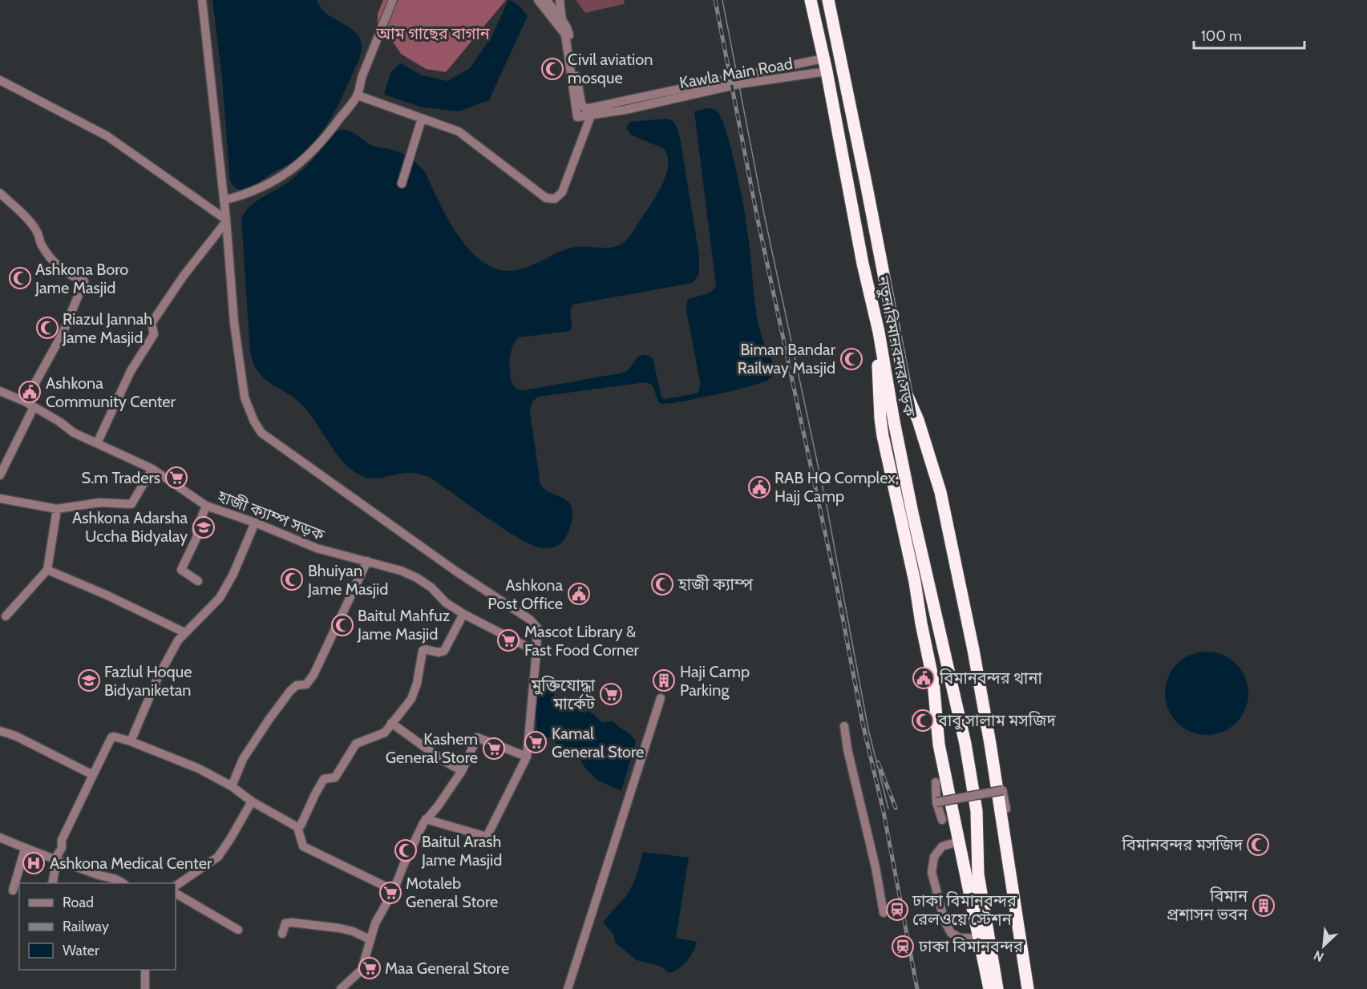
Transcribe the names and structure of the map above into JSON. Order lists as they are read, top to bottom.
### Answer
{
  "streets": {
    "highway": ["নতুন বিমানবন্দর সড়ক"],
    "street": ["Kawla Main Road", "হাজী ক্যাম্প সড়ক"]
  },
  "crossings": [
    ["Kawla Main Road", "নতুন বিমানবন্দর সড়ক"]
  ],
  "parks": ["আম গাছের বাগান"],
  "places": {
    "mosque": [
      "Civil aviation mosque",
      "Ashkona Boro Jame Masjid",
      "Riazul Jannah Jame Masjid",
      "Biman Bandar Railway Masjid",
      "Bhuiyan Jame Masjid",
      "হাজী ক্যাম্প",
      "Baitul Mahfuz Jame Masjid",
      "বাবু সালাম মসজিদ",
      "বিমানবন্দর মসজিদ",
      "Baitul Arash Jame Masjid"
    ],
    "public building": [
      "Ashkona Community Center",
      "RAB HQ Complex, Hajj Camp",
      "Ashkona Post Office",
      "বিমানবন্দর থানা"
    ],
    "supermarket": [
      "S.m Traders",
      "Mascot Library & Fast Food Corner",
      "মুক্তিযোদ্ধা মার্কেট",
      "Kamal General Store",
      "Kashem General Store",
      "Motaleb General Store",
      "Maa General Store"
    ],
    "school or university": ["Ashkona Adarsha Uccha Bidyalay", "Fazlul Hoque Bidyaniketan"],
    "building": ["Haji Camp Parking", "বিমান প্রশাসন ভবন"],
    "hospital": ["Ashkona Medical Center"],
    "station": ["ঢাকা বিমানবন্দর রেলওয়ে স্টেশন", "ঢাকা বিমানবন্দর"]
  },
  "legend": ["Road", "Railway", "Water"],
  "scale_bar": "100 m",
  "north": "bottom left"
}
